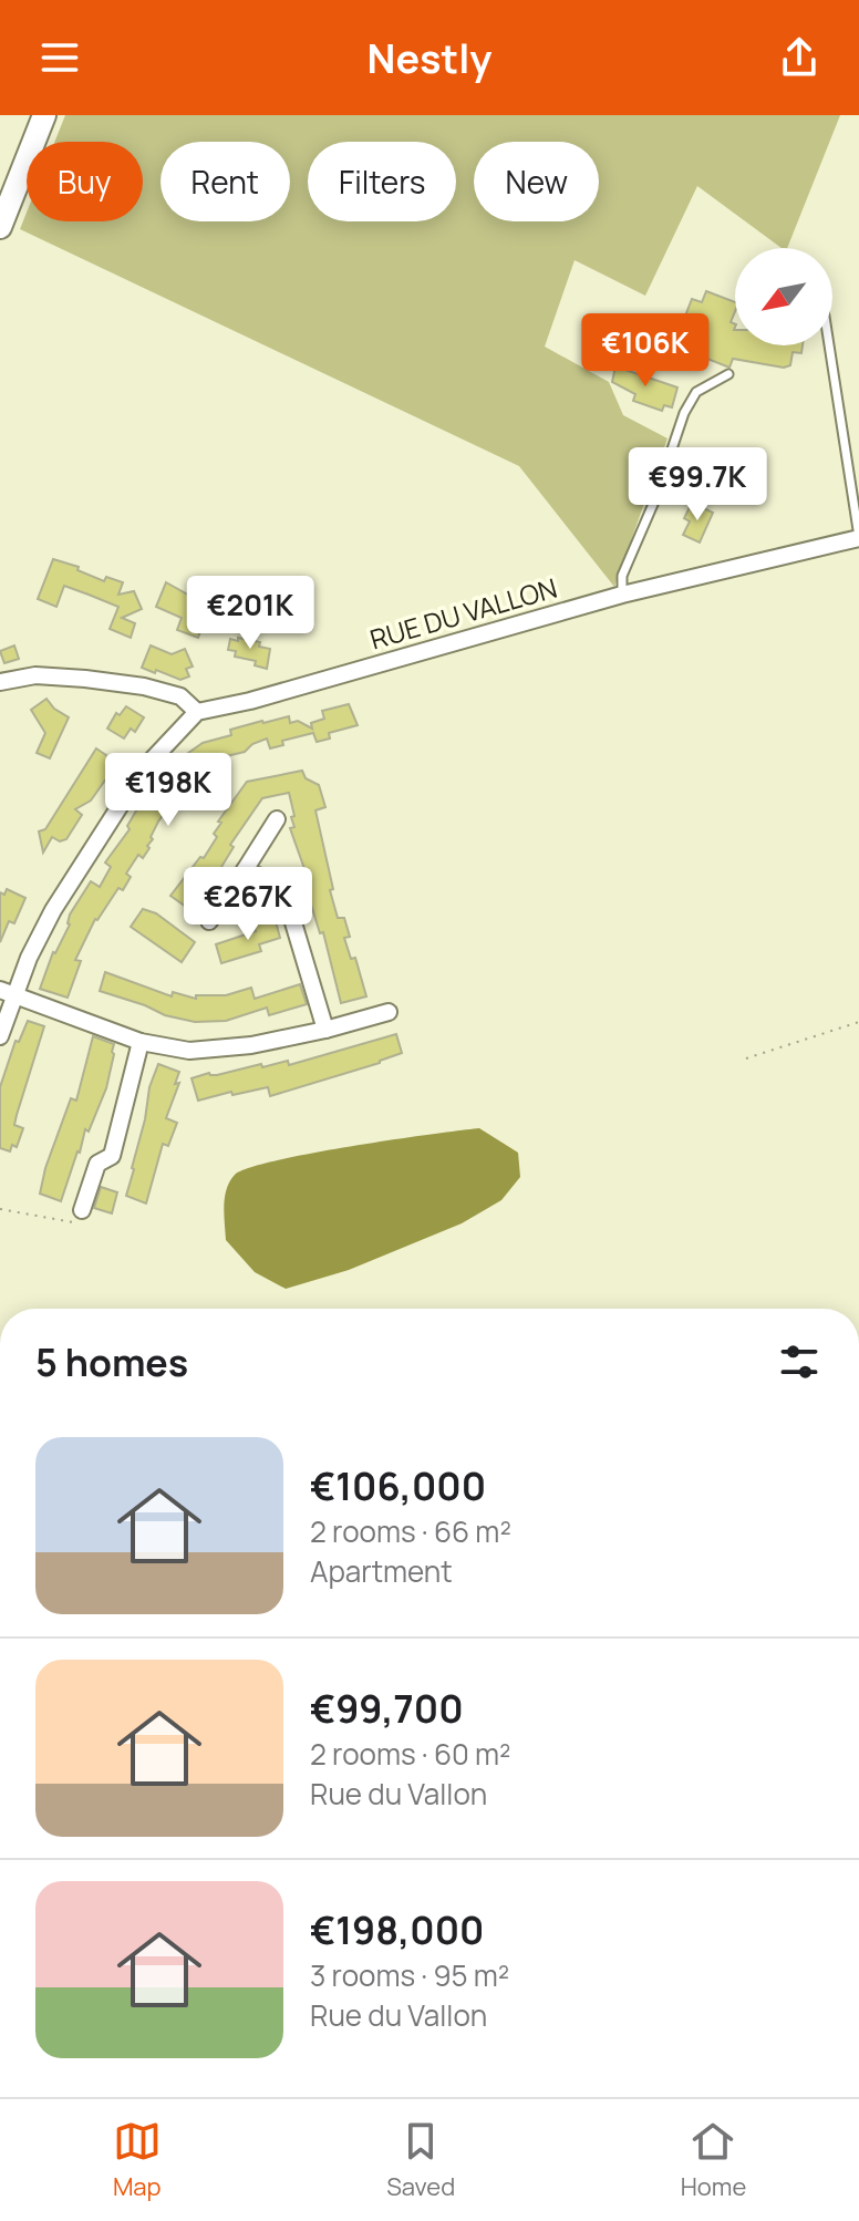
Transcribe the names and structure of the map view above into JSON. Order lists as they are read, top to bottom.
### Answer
{
  "streets": {
    "street": ["RUE DU VALLON"]
  },
  "north": "bottom left",
  "page": {
    "header": "Nestly",
    "chip": [
      "Buy",
      "Rent",
      "Filters",
      "New"
    ],
    "price": [
      "€106K",
      "€99.7K",
      "€201K",
      "€198K",
      "€267K"
    ],
    "heading": "5 homes",
    "list": [
      {
        "name": "€106,000",
        "note": "2 rooms · 66 m² · Apartment"
      },
      {
        "name": "€99,700",
        "note": "2 rooms · 60 m² · Rue du Vallon"
      },
      {
        "name": "€198,000",
        "note": "3 rooms · 95 m² · Rue du Vallon"
      }
    ],
    "tabs": ["Map", "Saved", "Home"]
  }
}
